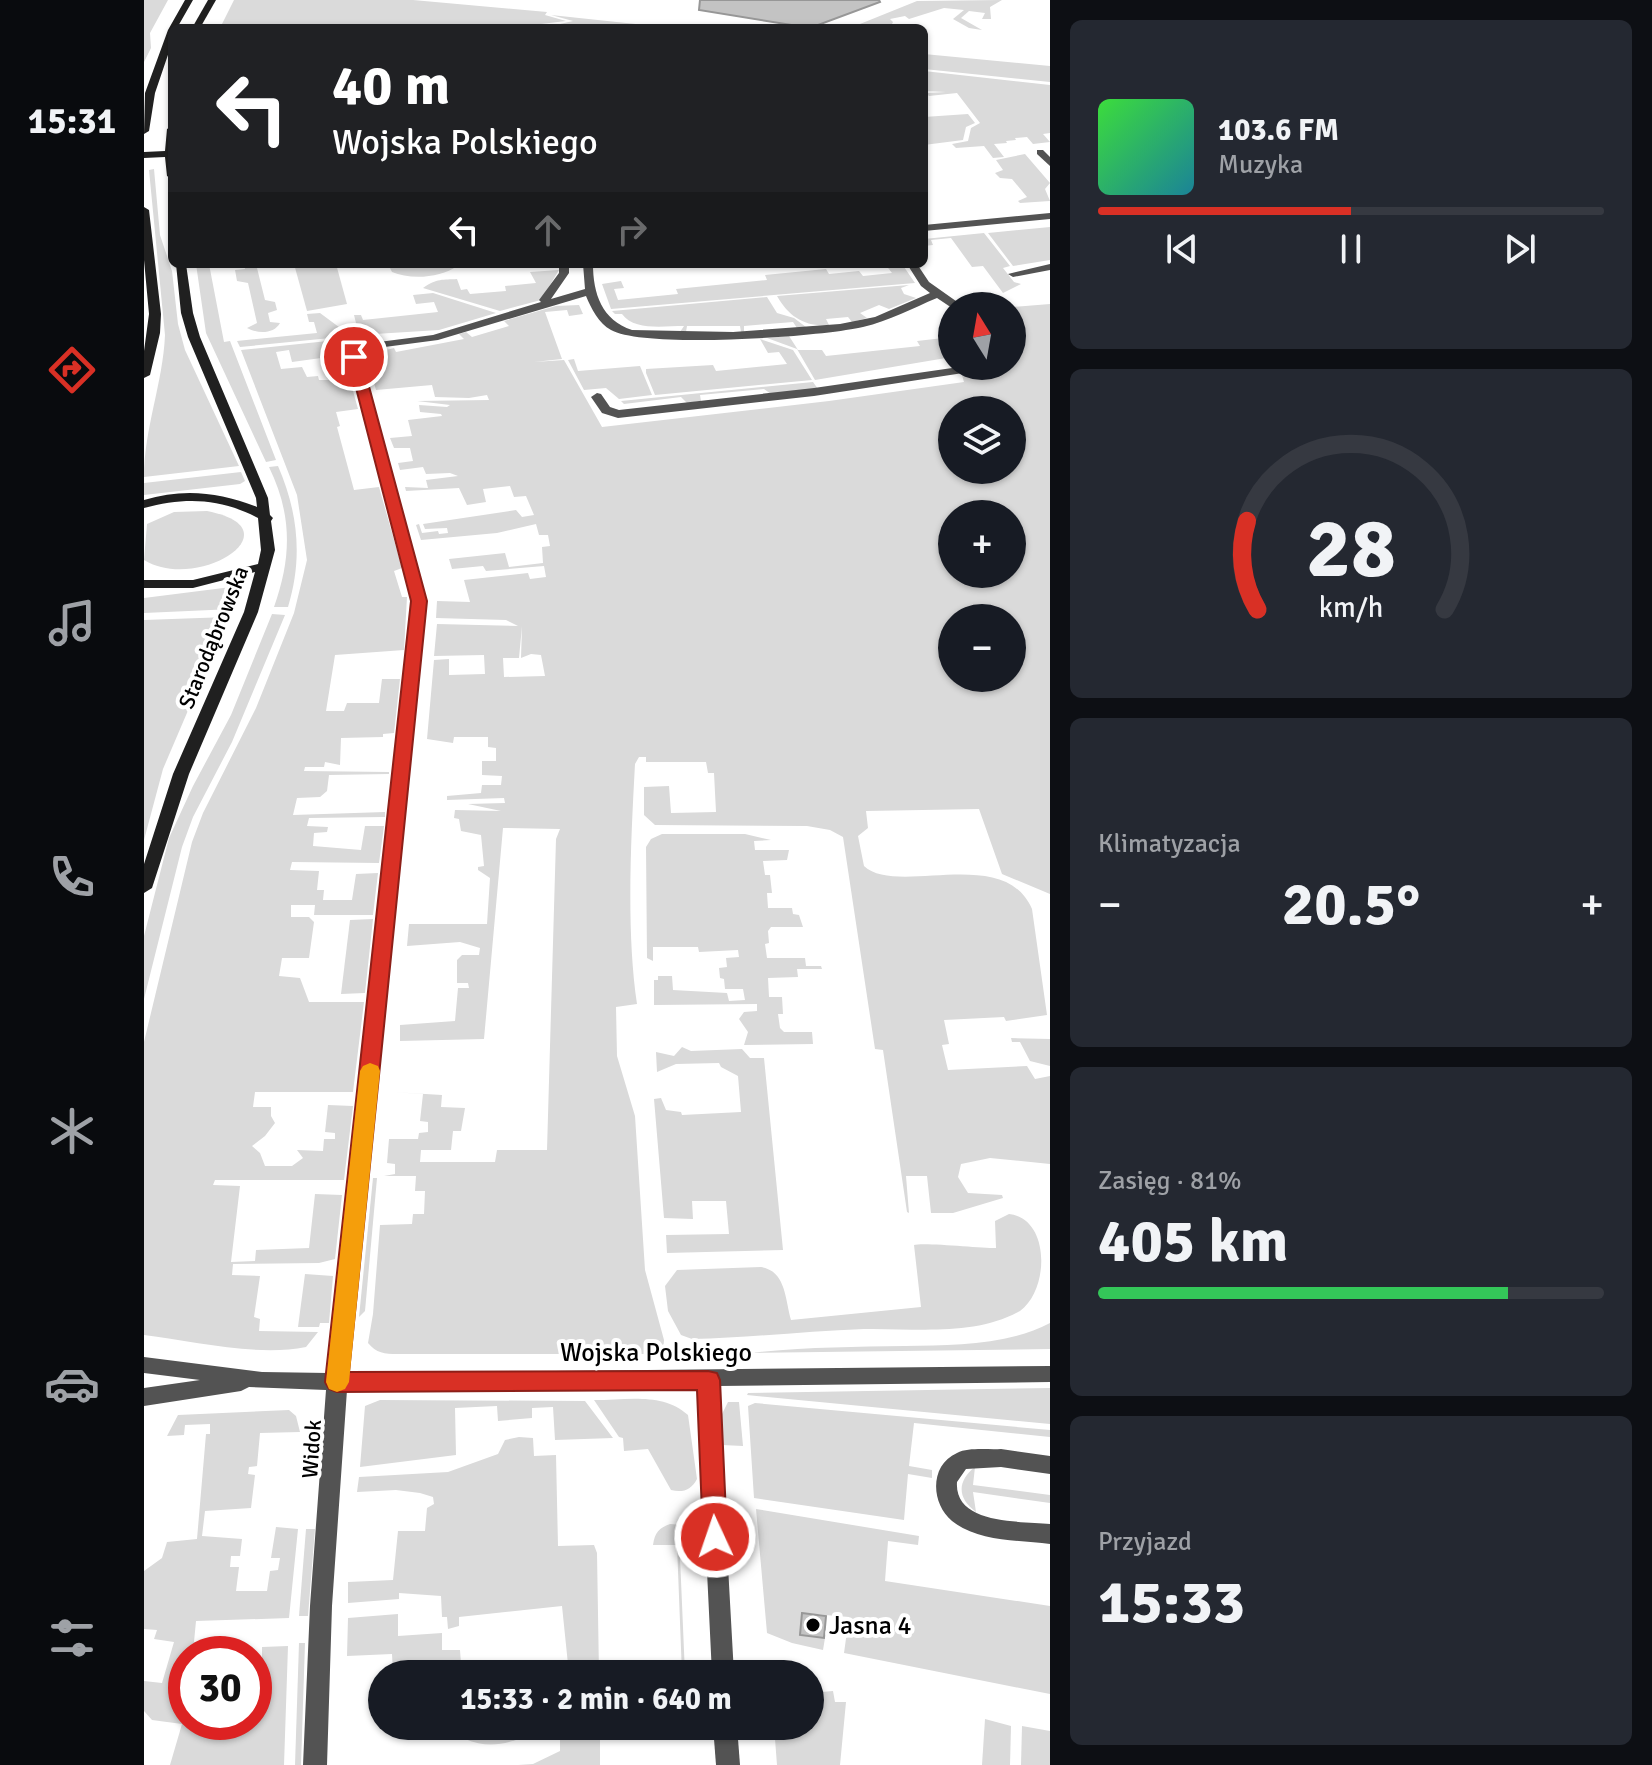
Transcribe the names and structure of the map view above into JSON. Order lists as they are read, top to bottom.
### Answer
{
  "streets": {
    "street": ["Starodąbrowska", "Wojska Polskiego", "Widok"]
  },
  "crossings": [
    ["Wojska Polskiego", "Widok"]
  ],
  "places": ["Jasna 4"],
  "north": "top",
  "page": {
    "tabs": "15:31",
    "turn": ["40 m", "Wojska Polskiego"],
    "song": ["103.6 FM", "Muzyka"],
    "map_buttons": ["+", "−"],
    "tile": [
      "Klimatyzacja",
      ["Zasięg · 81%", "405 km"],
      ["Przyjazd", "15:33"]
    ],
    "heat": ["−", "20.5°", "+"],
    "limit": "30",
    "trip": "15:33 · 2 min · 640 m",
    "gauge": ["28", "km/h"]
  }
}
